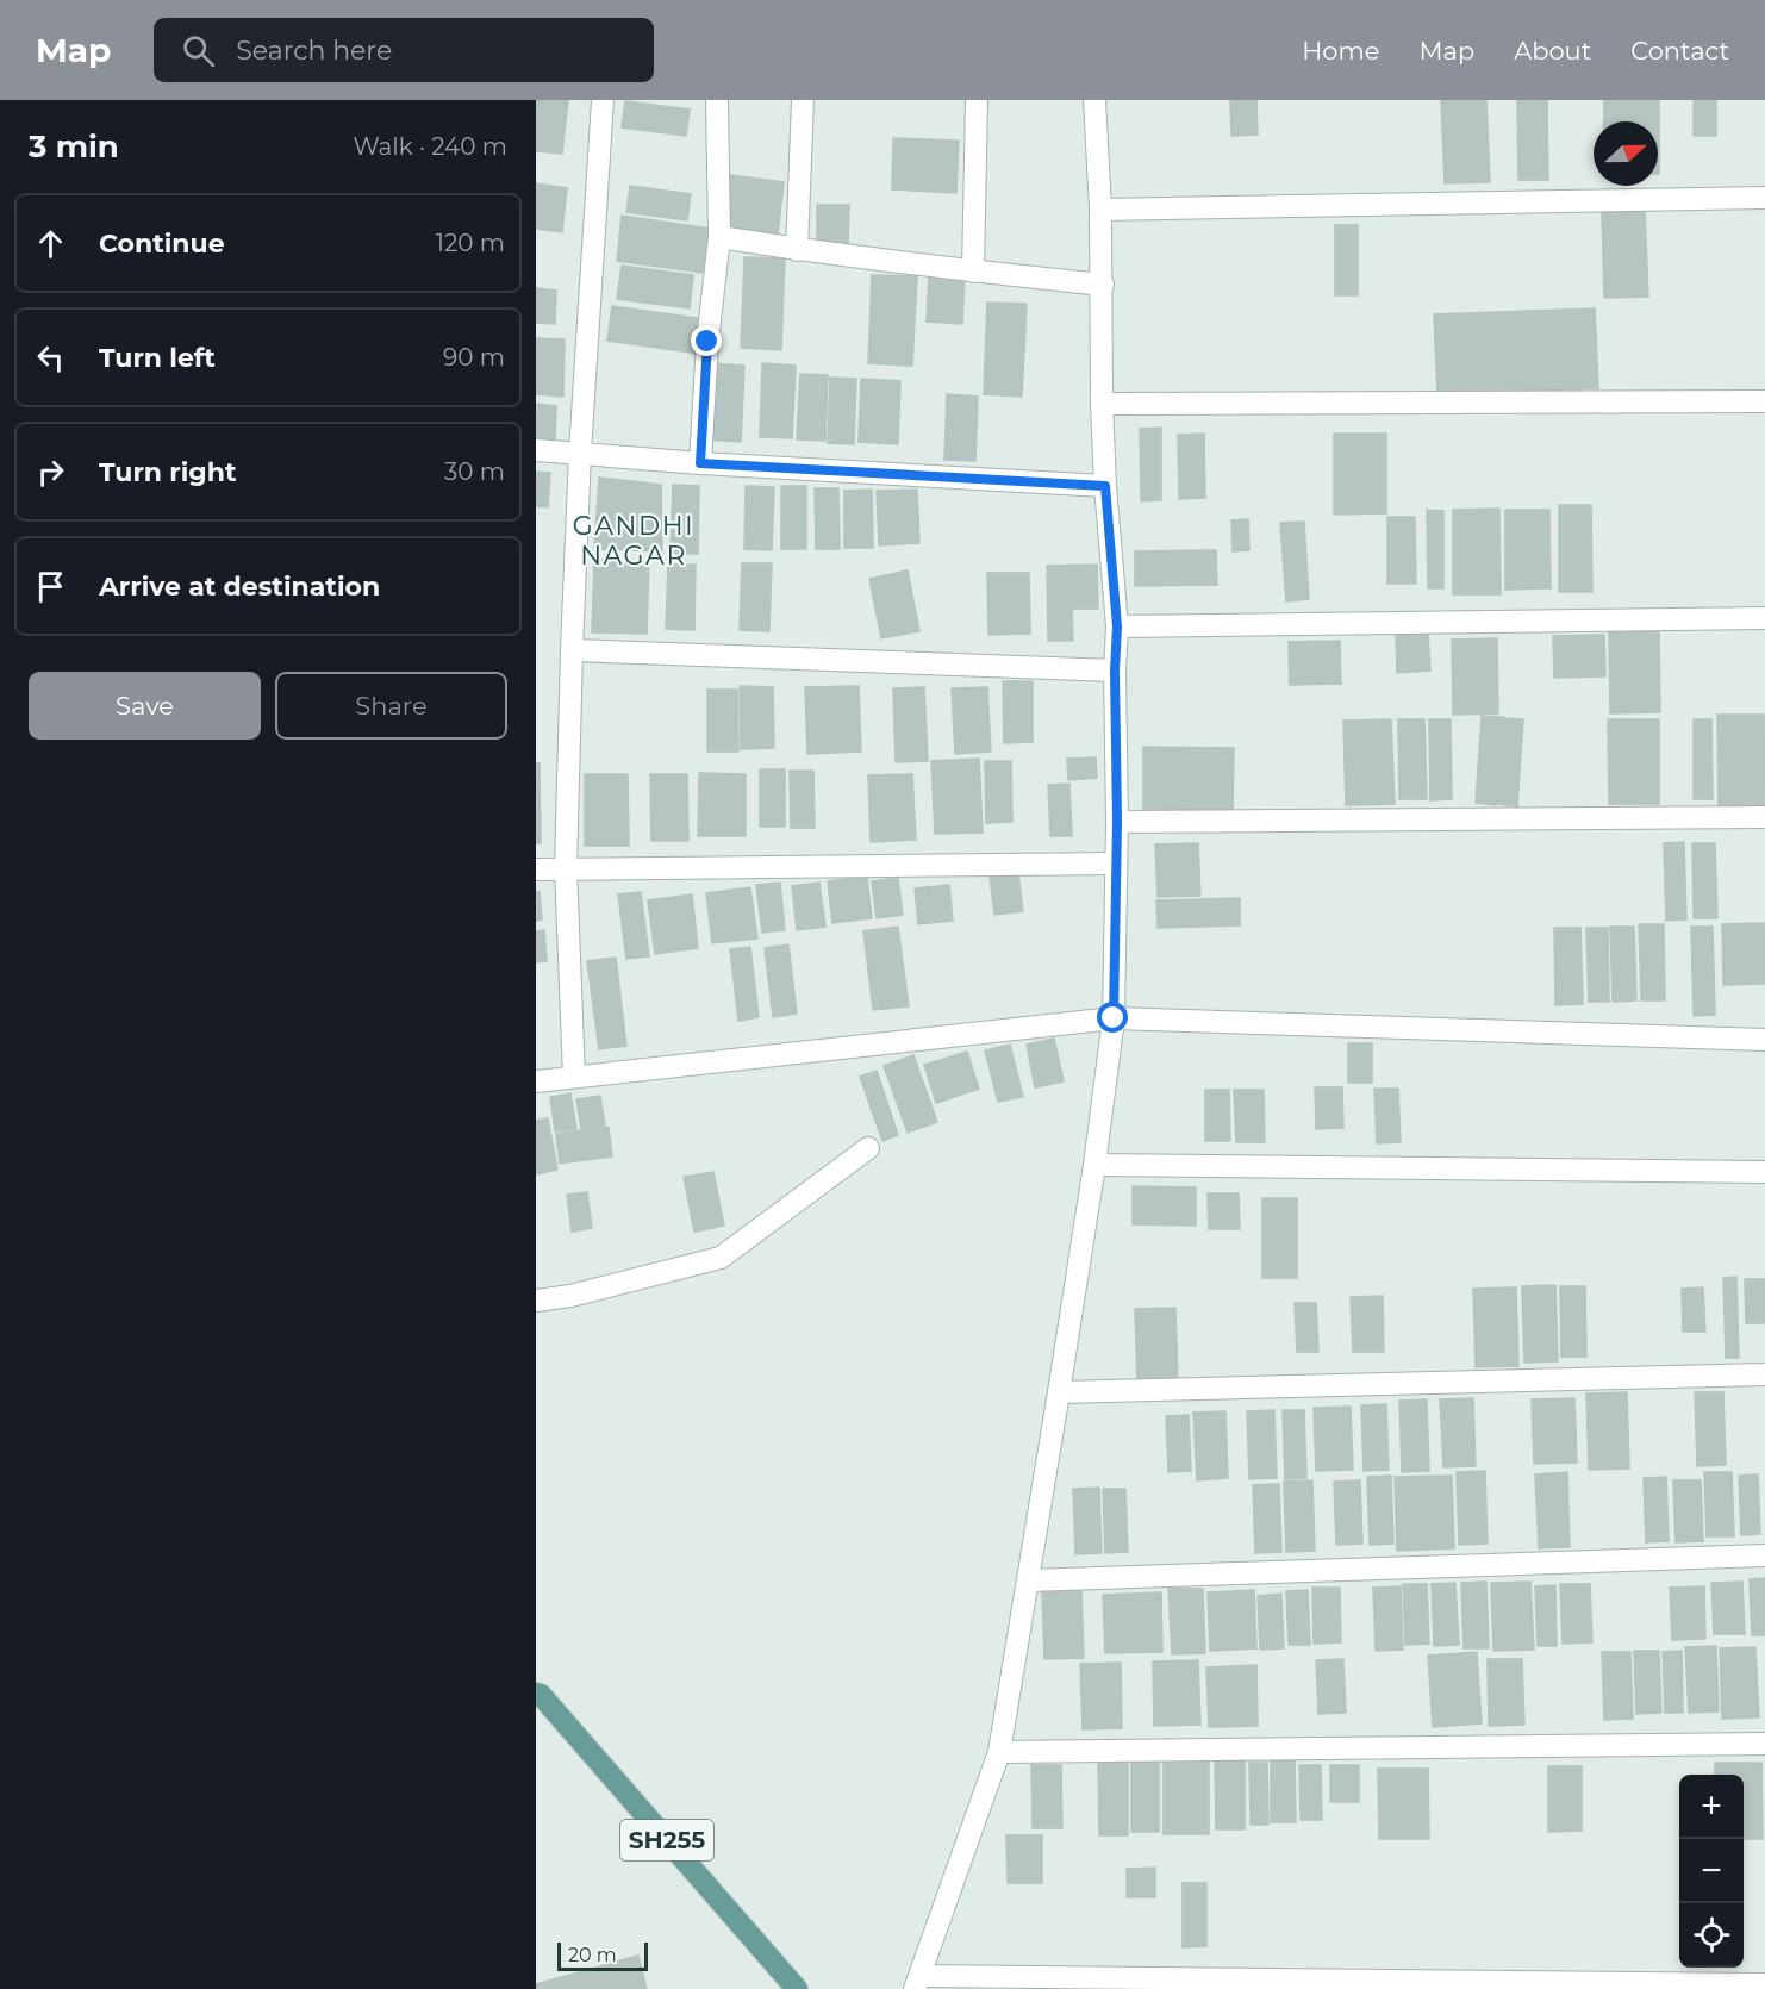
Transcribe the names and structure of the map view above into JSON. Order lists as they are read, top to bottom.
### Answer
{
  "streets": {
    "main road": ["SH255"]
  },
  "districts": ["GANDHI NAGAR"],
  "scale_bar": "20 m",
  "north": "right",
  "page": {
    "header": "Map",
    "search": "Search here",
    "nav": [
      "Home",
      "Map",
      "About",
      "Contact"
    ],
    "heading": ["3 min", "Walk · 240 m"],
    "list": [
      ["Continue", "120 m"],
      ["Turn left", "90 m"],
      ["Turn right", "30 m"],
      "Arrive at destination"
    ],
    "buttons": ["Save", "Share"],
    "map_buttons": ["+", "−"],
    "scale": "20 m"
  }
}
